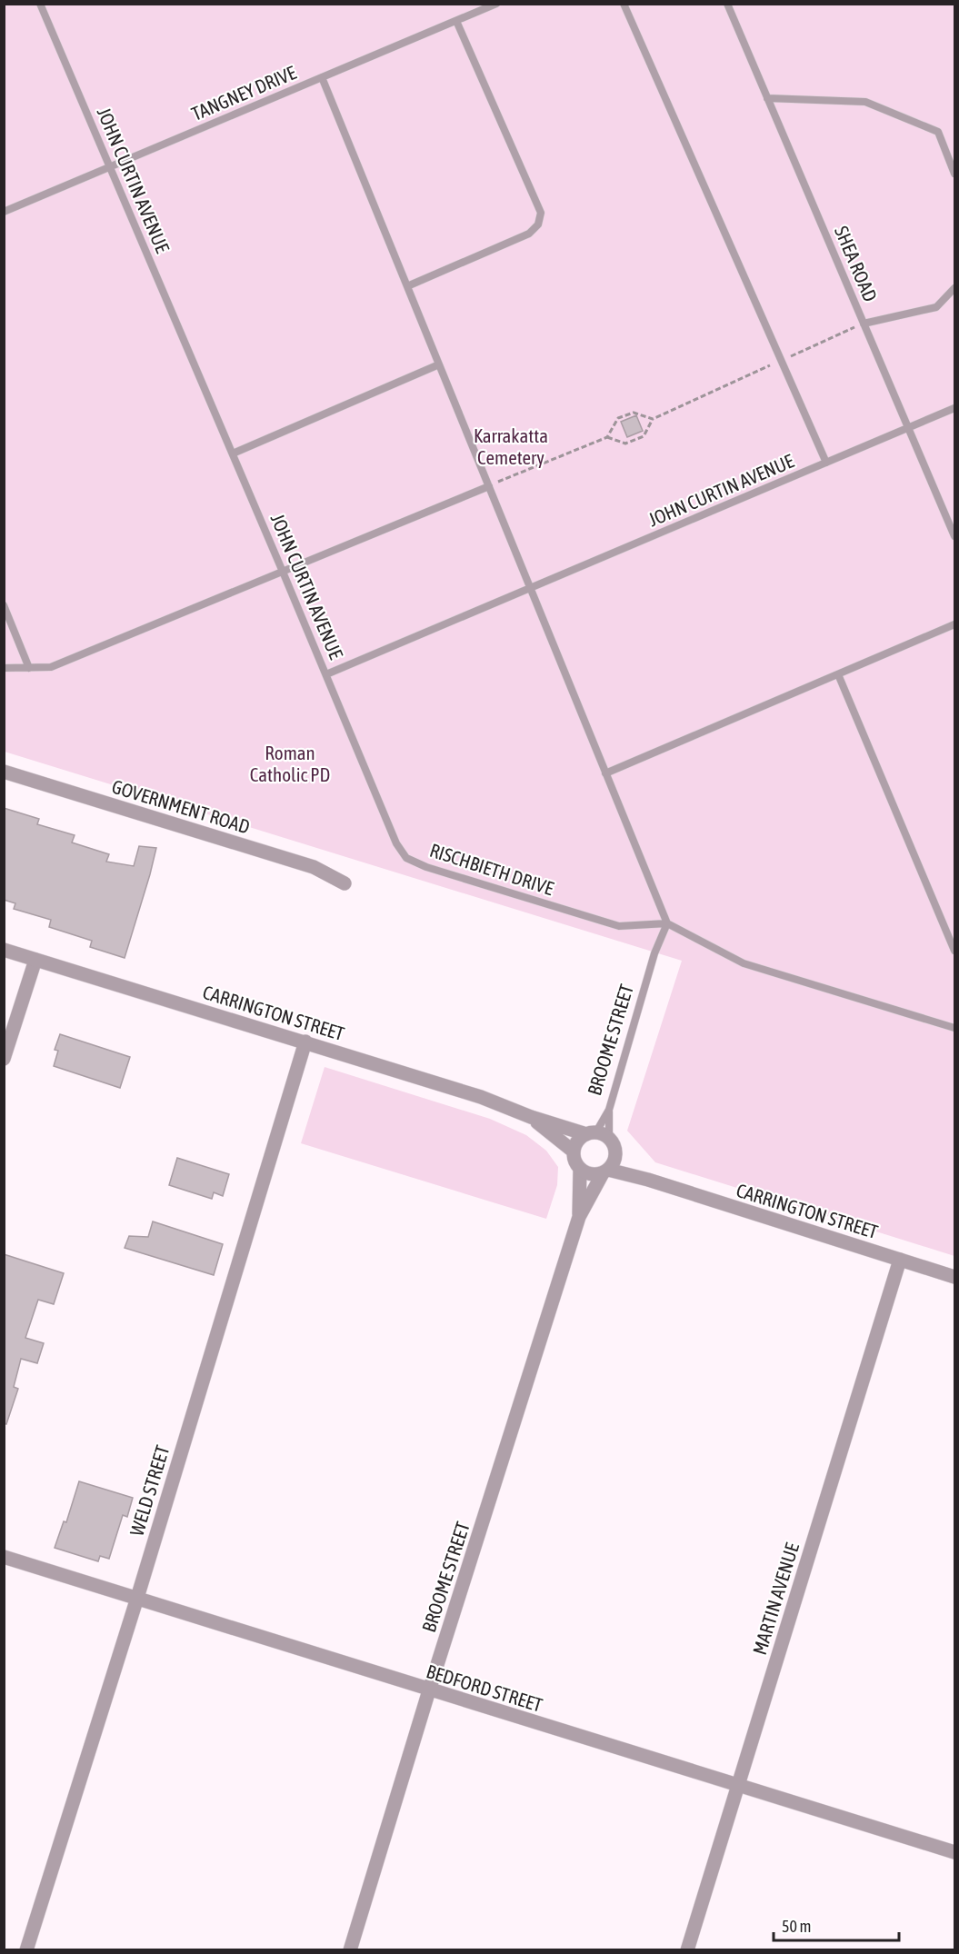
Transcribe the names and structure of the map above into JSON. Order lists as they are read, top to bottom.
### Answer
{
  "streets": {
    "street": [
      "GOVERNMENT ROAD",
      "CARRINGTON STREET",
      "BROOME STREET",
      "WELD STREET",
      "MARTIN AVENUE",
      "BEDFORD STREET"
    ],
    "lane": [
      "TANGNEY DRIVE",
      "JOHN CURTIN AVENUE",
      "SHEA ROAD",
      "RISCHBIETH DRIVE"
    ]
  },
  "crossings": [
    ["TANGNEY DRIVE", "JOHN CURTIN AVENUE"],
    ["JOHN CURTIN AVENUE", "SHEA ROAD"],
    ["JOHN CURTIN AVENUE", "RISCHBIETH DRIVE"],
    ["RISCHBIETH DRIVE", "BROOME STREET"],
    ["CARRINGTON STREET", "BROOME STREET"],
    ["CARRINGTON STREET", "WELD STREET"],
    ["CARRINGTON STREET", "MARTIN AVENUE"],
    ["BROOME STREET", "BEDFORD STREET"],
    ["WELD STREET", "BEDFORD STREET"],
    ["MARTIN AVENUE", "BEDFORD STREET"]
  ],
  "parks": ["Karrakatta Cemetery", "Roman Catholic PD"],
  "scale_bar": "50 m"
}
